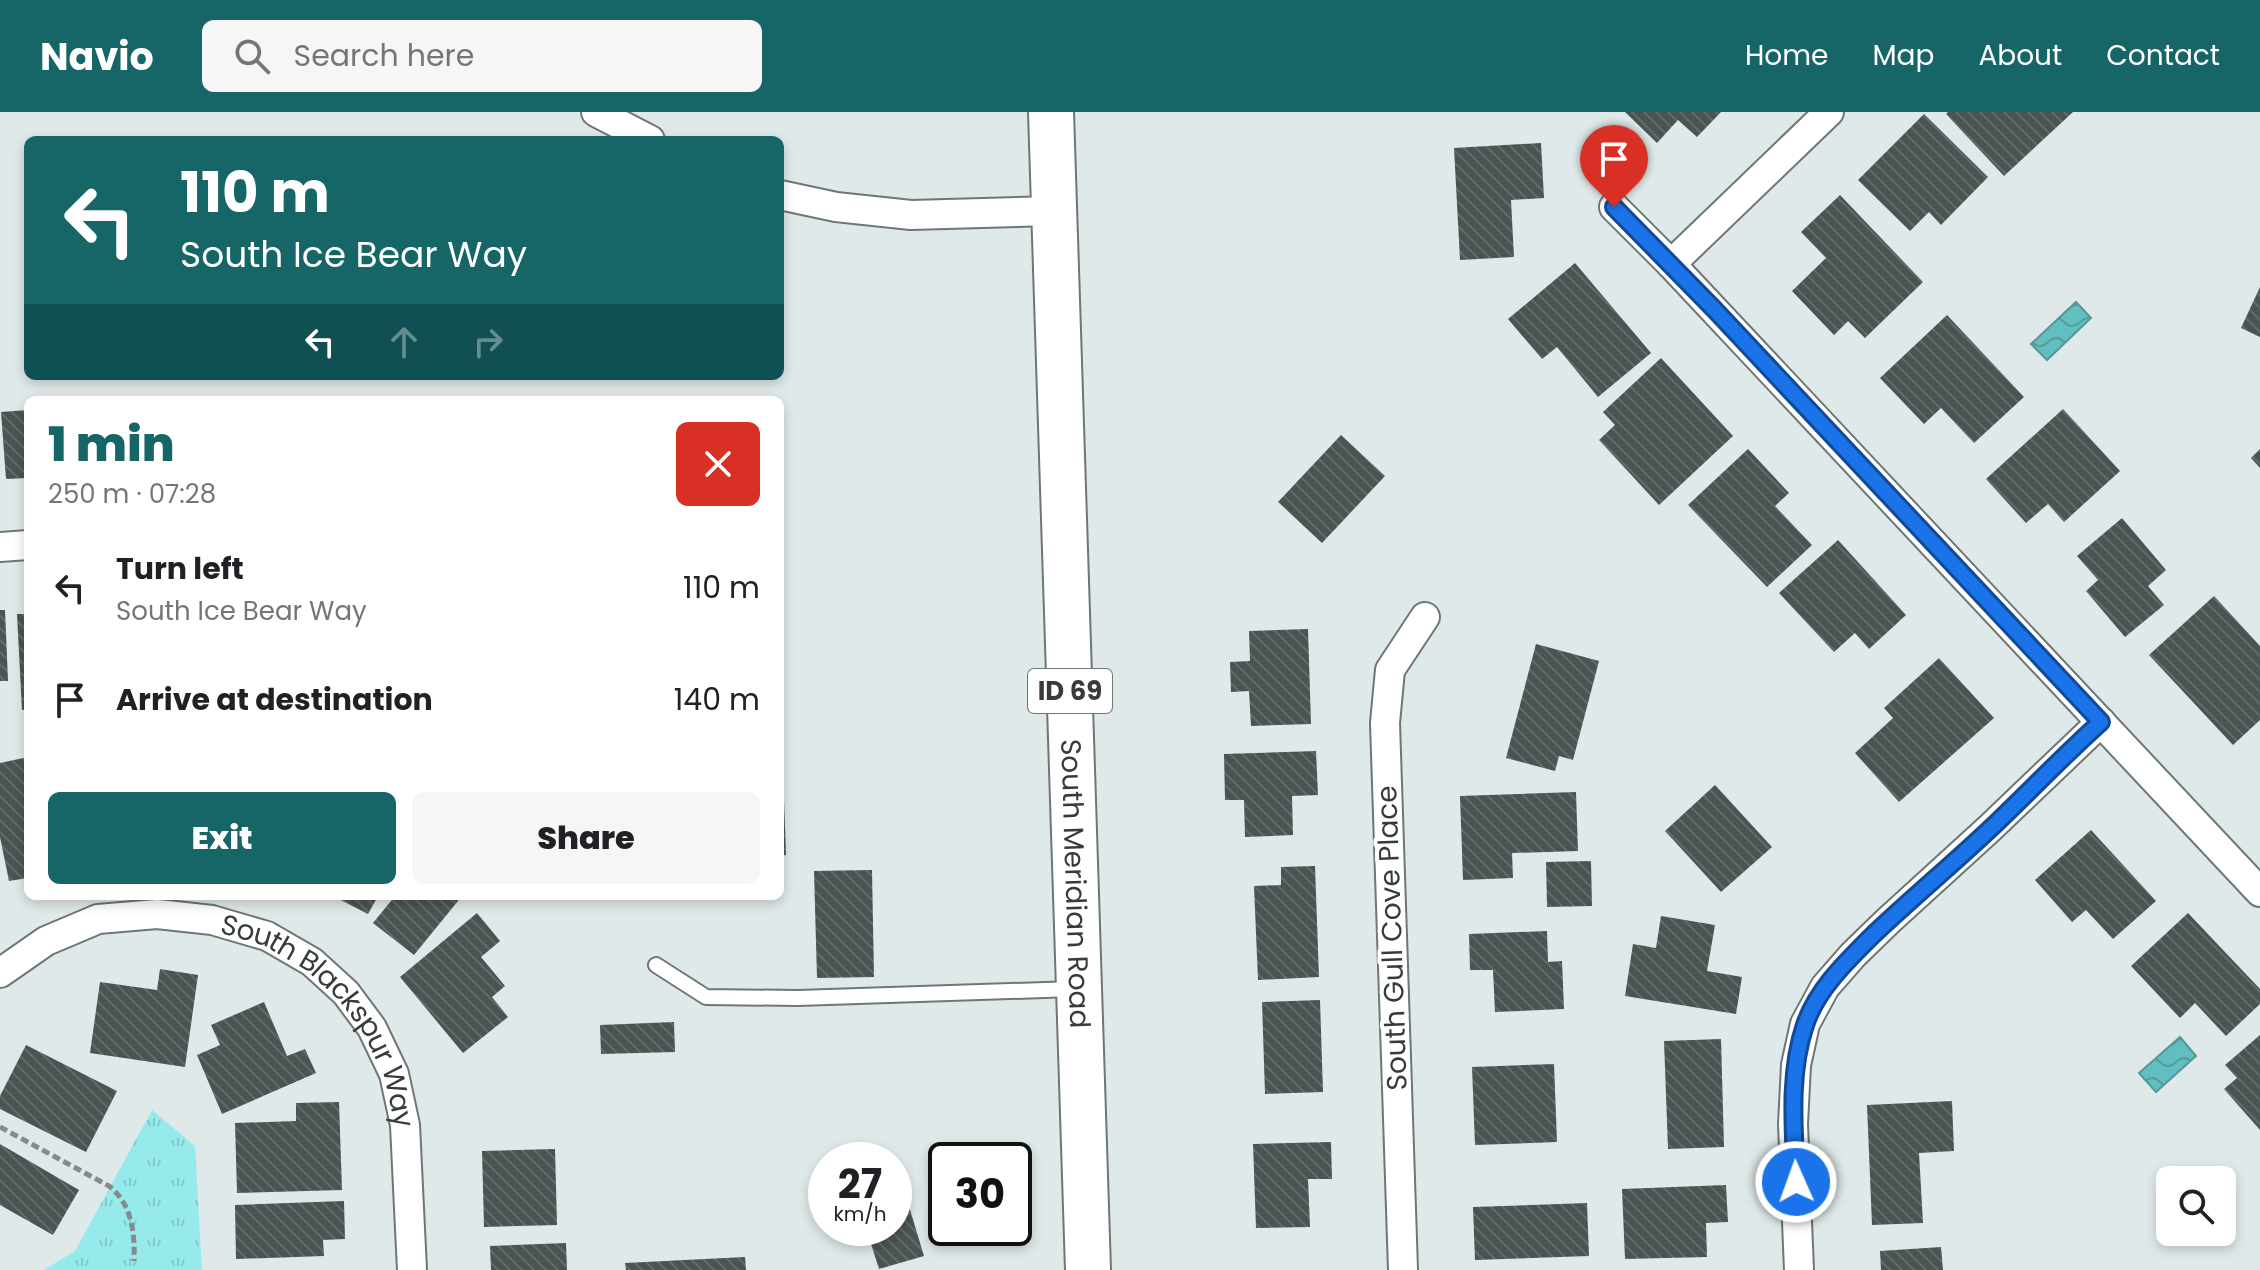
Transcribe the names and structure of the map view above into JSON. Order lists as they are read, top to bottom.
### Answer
{
  "streets": {
    "main road": ["ID 69", "South Meridian Road"],
    "street": ["South Gull Cove Place", "South Blackspur Way"]
  },
  "page": {
    "header": "Navio",
    "search": "Search here",
    "nav": [
      "Home",
      "Map",
      "About",
      "Contact"
    ],
    "turn": ["110 m", "South Ice Bear Way"],
    "heading": ["1 min", "250 m · 07:28"],
    "list": [
      {
        "name": "Turn left",
        "note": "South Ice Bear Way",
        "value": "110 m"
      },
      {
        "name": "Arrive at destination",
        "value": "140 m"
      }
    ],
    "buttons": ["Exit", "Share"],
    "speed": "27 km/h",
    "limit": "30"
  }
}
